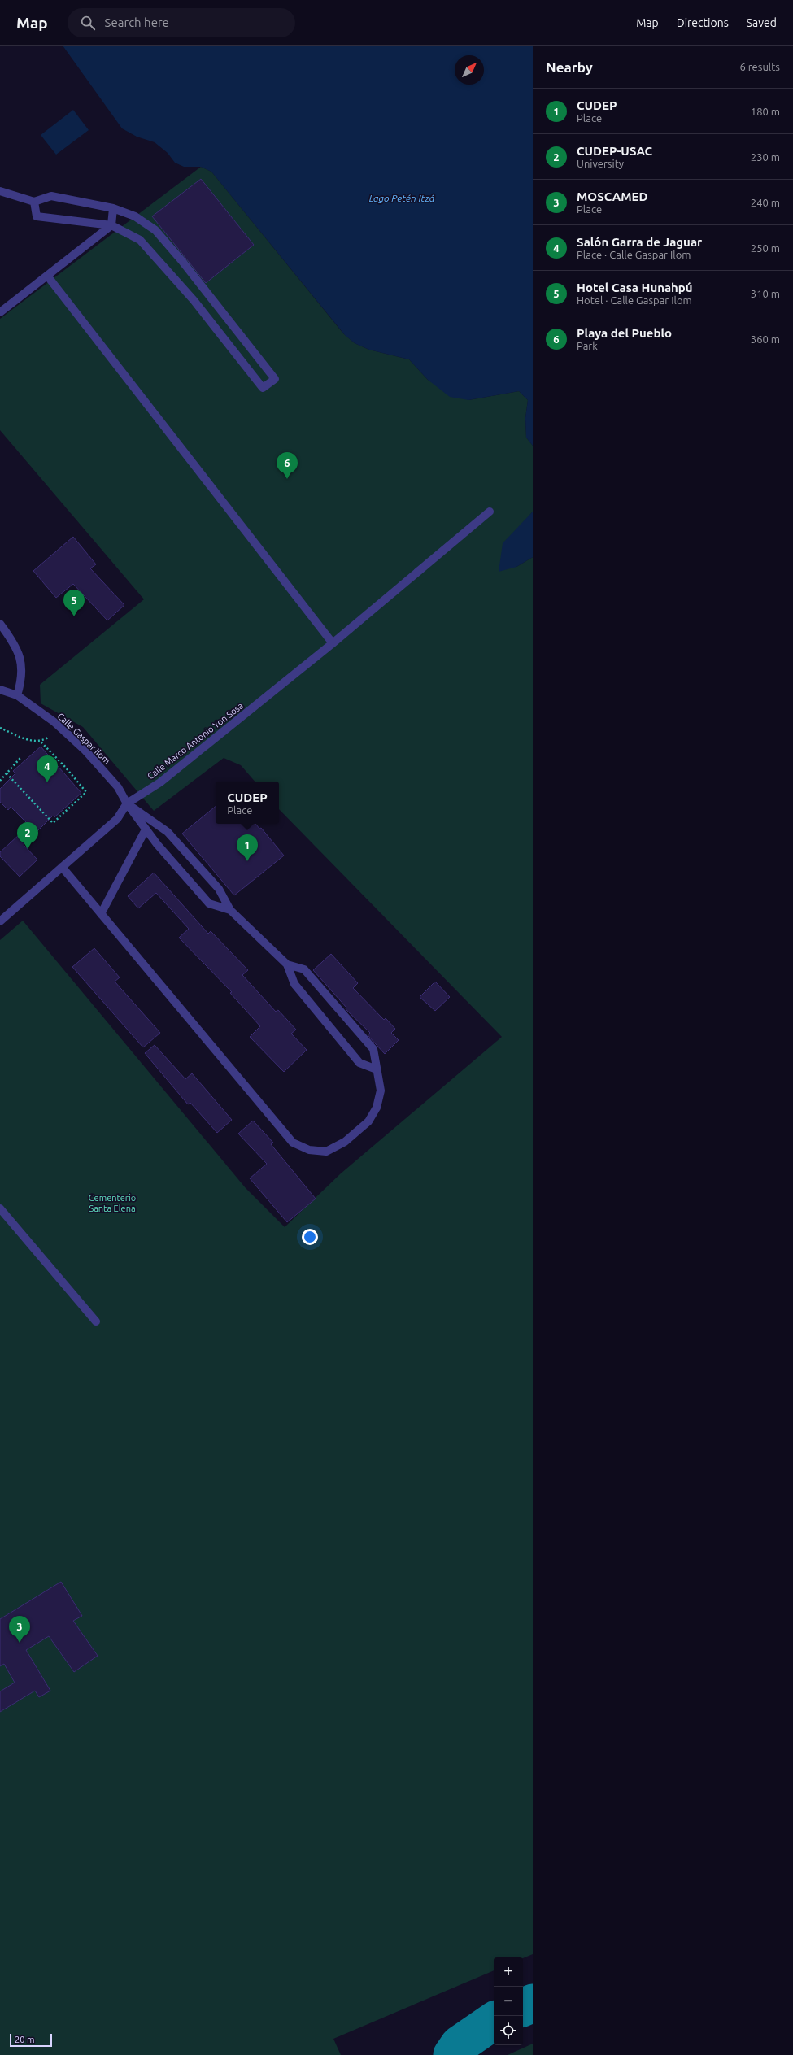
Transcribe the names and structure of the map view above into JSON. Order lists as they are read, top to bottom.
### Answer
{
  "streets": {
    "street": ["Calle Gaspar Ilom", "Calle Marco Antonio Yon Sosa"]
  },
  "crossings": [
    ["Calle Gaspar Ilom", "Calle Marco Antonio Yon Sosa"]
  ],
  "water": ["Lago Petén Itzá"],
  "parks": ["Cementerio Santa Elena"],
  "scale_bar": "20 m",
  "north": "top right",
  "page": {
    "header": "Map",
    "search": "Search here",
    "nav": ["Map", "Directions", "Saved"],
    "heading": ["Nearby", "6 results"],
    "list": [
      {
        "mark": "1",
        "name": "CUDEP",
        "note": "Place",
        "value": "180 m"
      },
      {
        "mark": "2",
        "name": "CUDEP-USAC",
        "note": "University",
        "value": "230 m"
      },
      {
        "mark": "3",
        "name": "MOSCAMED",
        "note": "Place",
        "value": "240 m"
      },
      {
        "mark": "4",
        "name": "Salón Garra de Jaguar",
        "note": "Place · Calle Gaspar Ilom",
        "value": "250 m"
      },
      {
        "mark": "5",
        "name": "Hotel Casa Hunahpú",
        "note": "Hotel · Calle Gaspar Ilom",
        "value": "310 m"
      },
      {
        "mark": "6",
        "name": "Playa del Pueblo",
        "note": "Park",
        "value": "360 m"
      }
    ],
    "pins": [
      "6",
      "5",
      "4",
      "2",
      "1",
      "3"
    ],
    "popup": ["CUDEP", "Place"],
    "map_buttons": ["+", "−"],
    "scale": "20 m"
  }
}
